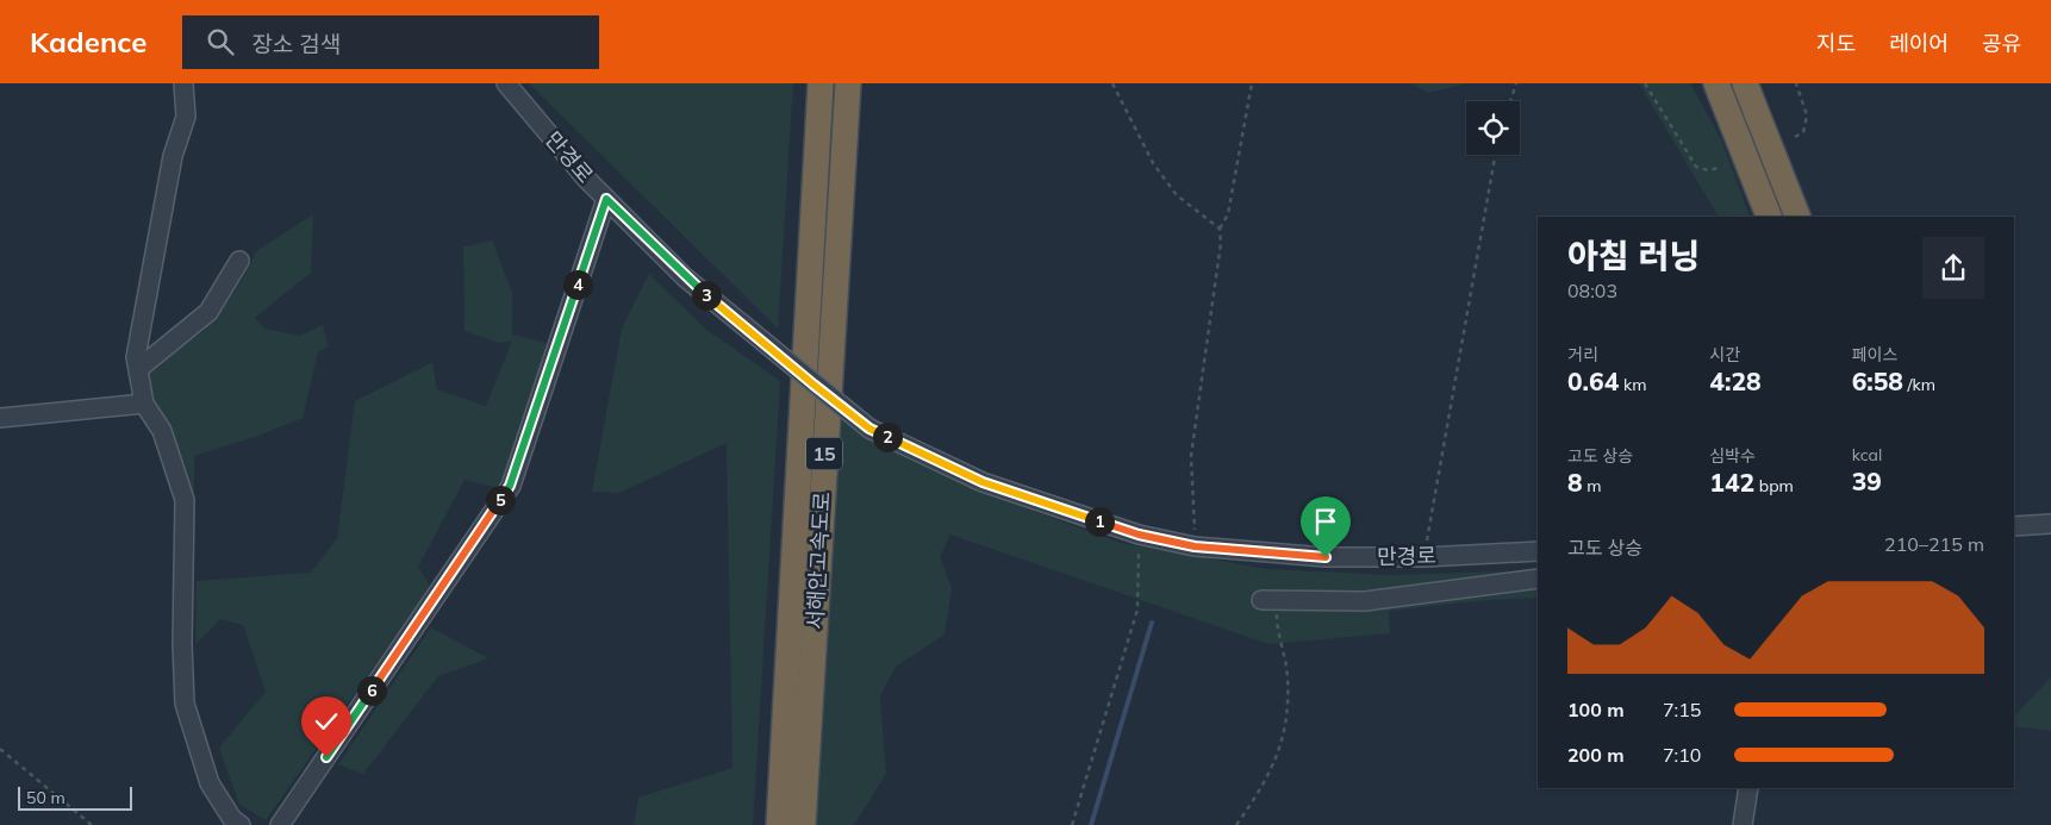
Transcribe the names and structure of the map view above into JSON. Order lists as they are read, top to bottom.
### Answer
{
  "streets": {
    "highway": ["15", "서해안고속도로"],
    "street": ["만경로"]
  },
  "scale_bar": "50 m",
  "page": {
    "header": "Kadence",
    "search": "장소 검색",
    "nav": ["지도", "레이어", "공유"],
    "heading": ["아침 러닝", "08:03"],
    "pins": [
      "4",
      "3",
      "2",
      "5",
      "1",
      "6"
    ],
    "stats": [
      ["거리", "0.64 km"],
      ["시간", "4:28"],
      ["페이스", "6:58 /km"],
      ["고도 상승", "8 m"],
      ["심박수", "142 bpm"],
      ["kcal", "39"]
    ],
    "chart": ["고도 상승", "210–215 m"],
    "list": [
      {
        "name": "100 m",
        "note": "7:15"
      },
      {
        "name": "200 m",
        "note": "7:10"
      }
    ],
    "scale": "50 m"
  }
}
